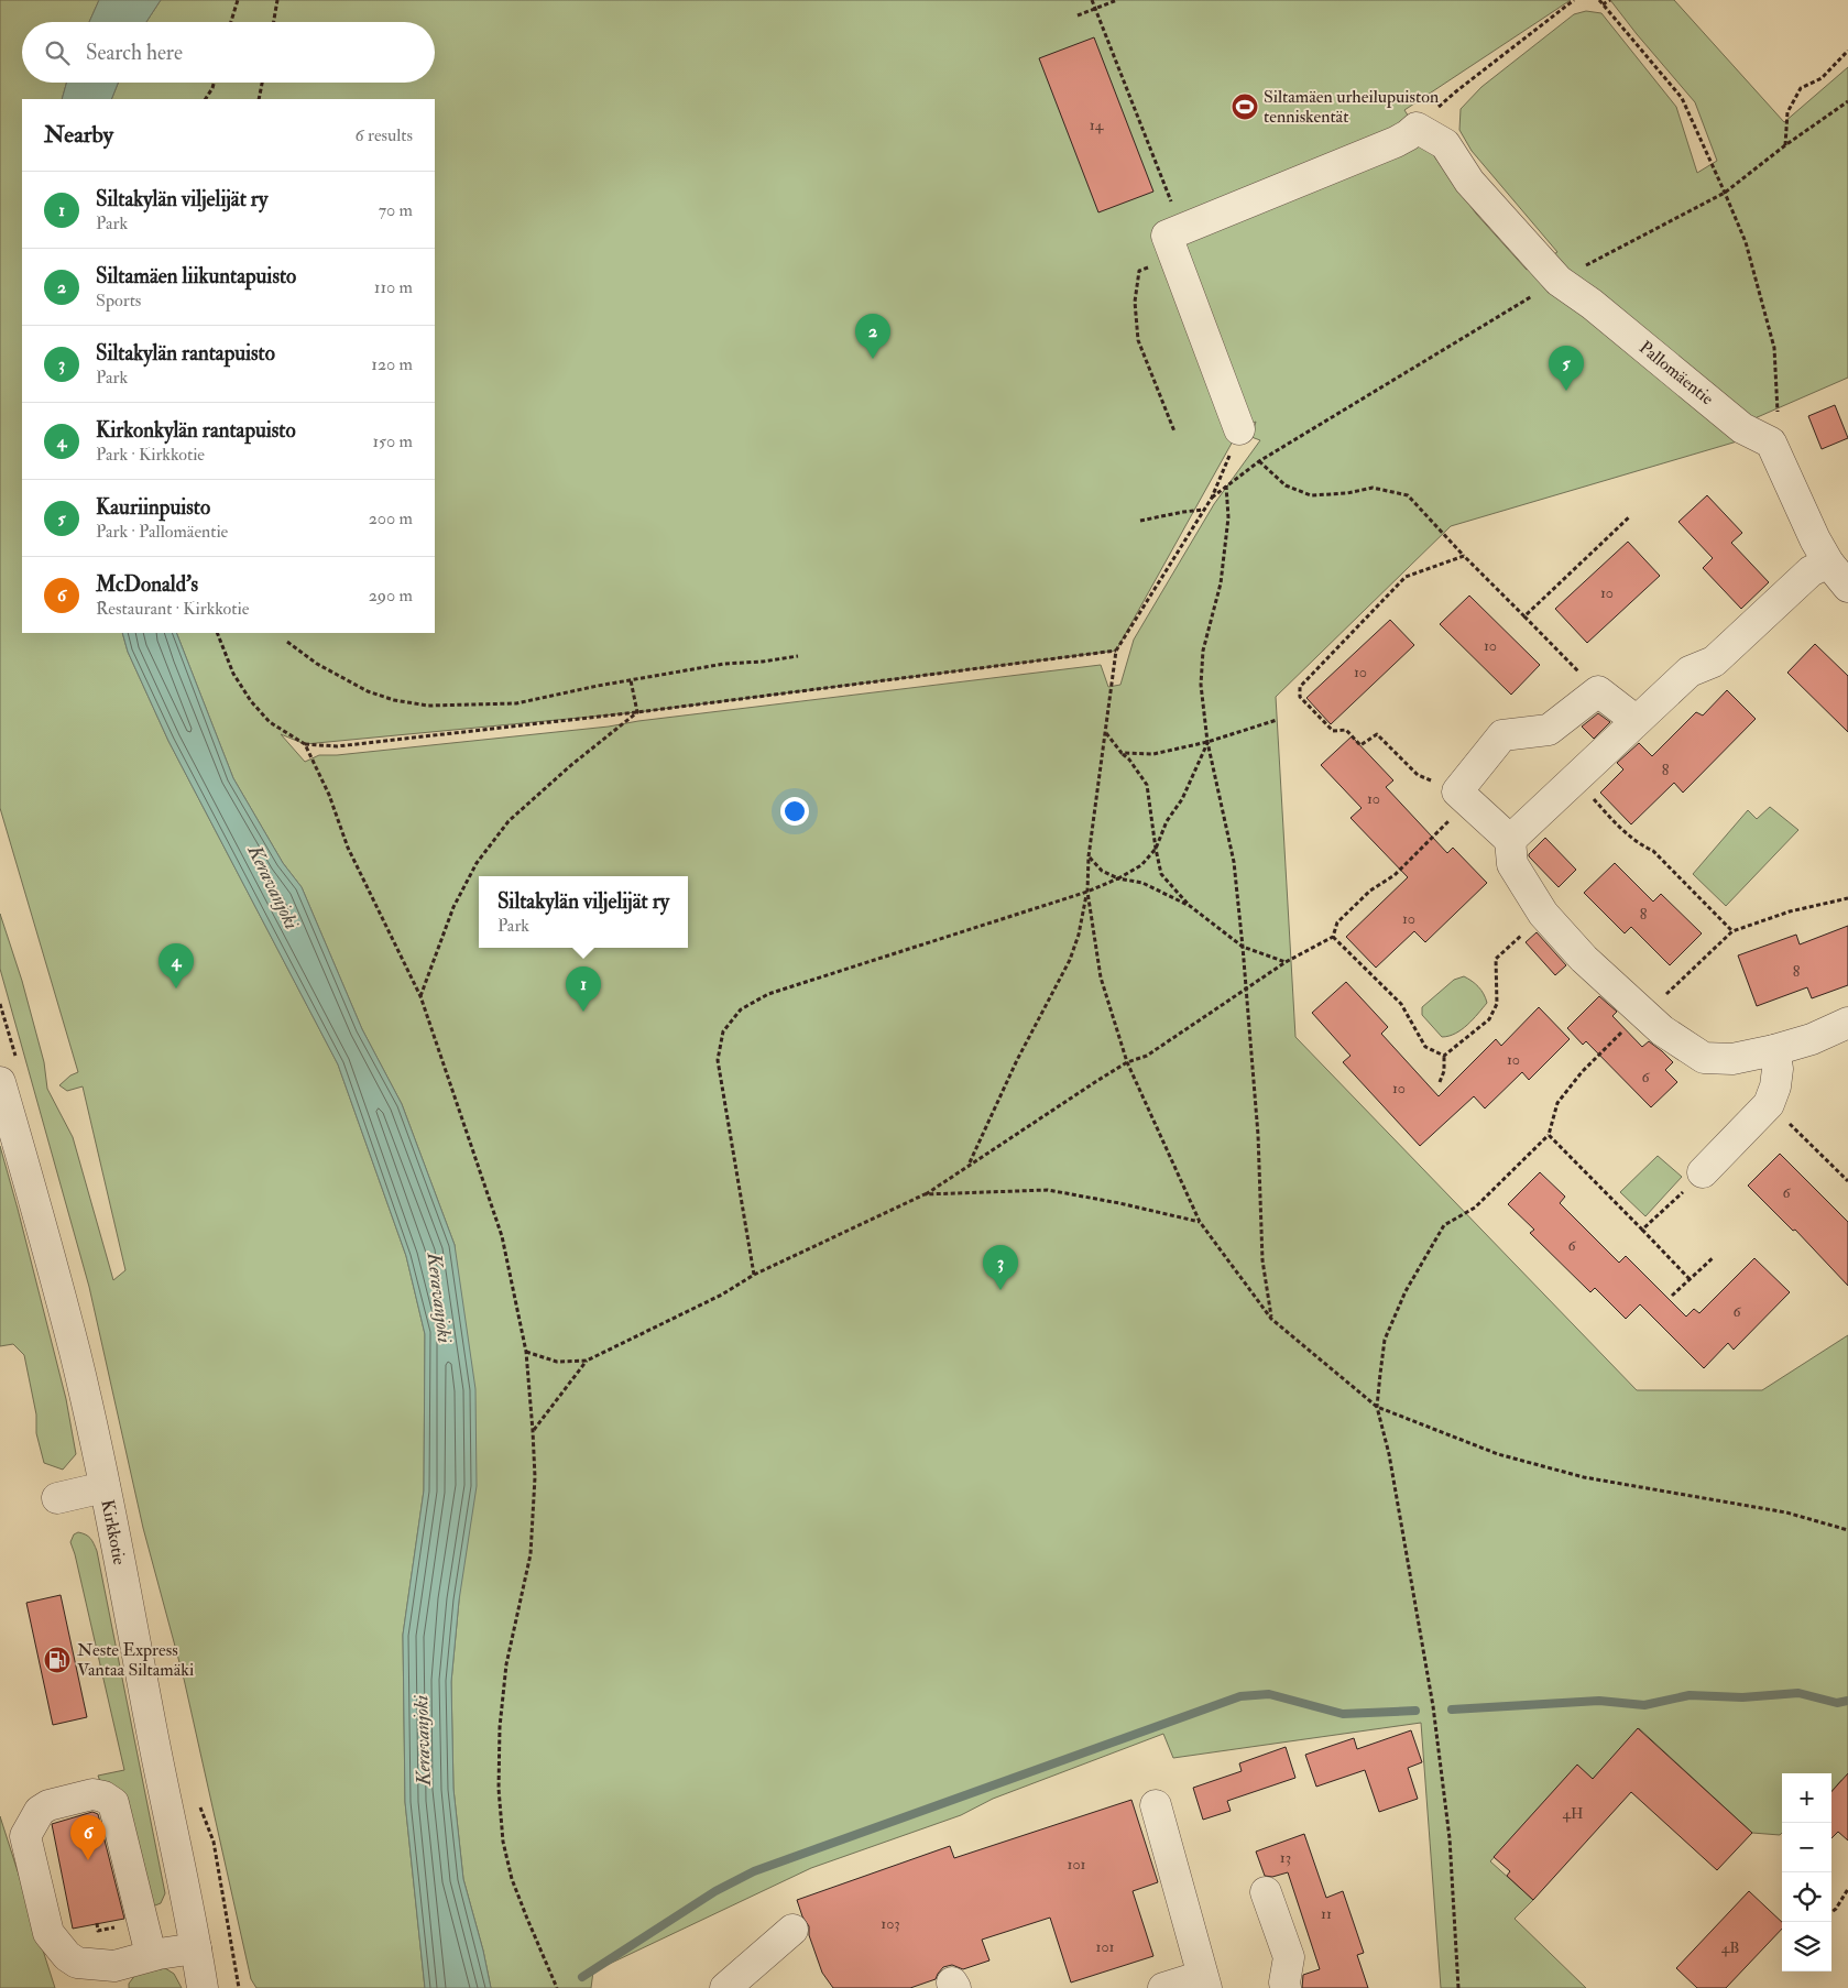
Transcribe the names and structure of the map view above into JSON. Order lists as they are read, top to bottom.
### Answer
{
  "streets": {
    "street": ["Pallomäentie", "Kirkkotie"]
  },
  "water": ["Keravanjoki"],
  "places": {
    "sports": ["Siltamäen urheilupuiston tenniskentät"],
    "fuel station": ["Neste Express Vantaa Siltamäki"]
  },
  "house_numbers": [
    "14",
    "10",
    "10",
    "10",
    "8",
    "10",
    "8",
    "10",
    "8",
    "10",
    "6",
    "10",
    "6",
    "6",
    "6",
    "4H",
    "13",
    "101",
    "11",
    "103",
    "101",
    "4B"
  ],
  "page": {
    "search": "Search here",
    "heading": ["Nearby", "6 results"],
    "list": [
      {
        "mark": "1",
        "name": "Siltakylän viljelijät ry",
        "note": "Park",
        "value": "70 m"
      },
      {
        "mark": "2",
        "name": "Siltamäen liikuntapuisto",
        "note": "Sports",
        "value": "110 m"
      },
      {
        "mark": "3",
        "name": "Siltakylän rantapuisto",
        "note": "Park",
        "value": "120 m"
      },
      {
        "mark": "4",
        "name": "Kirkonkylän rantapuisto",
        "note": "Park · Kirkkotie",
        "value": "150 m"
      },
      {
        "mark": "5",
        "name": "Kauriinpuisto",
        "note": "Park · Pallomäentie",
        "value": "200 m"
      },
      {
        "mark": "6",
        "name": "McDonald's",
        "note": "Restaurant · Kirkkotie",
        "value": "290 m"
      }
    ],
    "pins": [
      "2",
      "5",
      "4",
      "1",
      "3",
      "6"
    ],
    "popup": ["Siltakylän viljelijät ry", "Park"],
    "map_buttons": ["+", "−"]
  }
}
